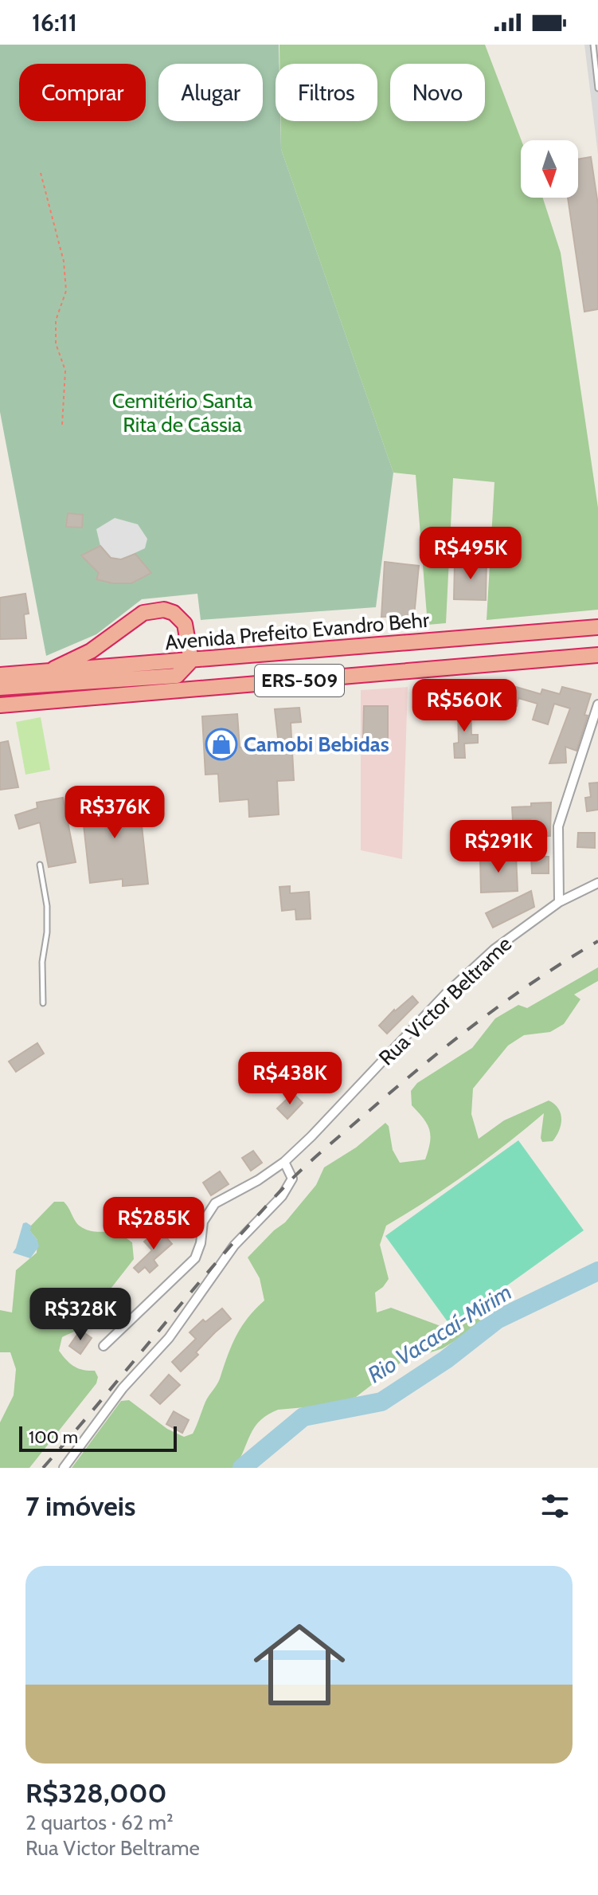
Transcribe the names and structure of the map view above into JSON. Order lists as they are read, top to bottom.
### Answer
{
  "streets": {
    "highway": ["Avenida Prefeito Evandro Behr", "ERS-509"],
    "street": ["Rua Victor Beltrame"]
  },
  "water": ["Rio Vacacaí-Mirim"],
  "parks": ["Cemitério Santa Rita de Cássia"],
  "places": {
    "shop": ["Camobi Bebidas"]
  },
  "scale_bar": "100 m",
  "north": "bottom",
  "page": {
    "status": "16:11",
    "chip": [
      "Comprar",
      "Alugar",
      "Filtros",
      "Novo"
    ],
    "price": [
      "R$495K",
      "R$560K",
      "R$376K",
      "R$291K",
      "R$438K",
      "R$285K",
      "R$328K"
    ],
    "scale": "100 m",
    "heading": "7 imóveis",
    "list": [
      {
        "name": "R$328,000",
        "note": "2 quartos · 62 m² · Rua Victor Beltrame"
      }
    ]
  }
}
